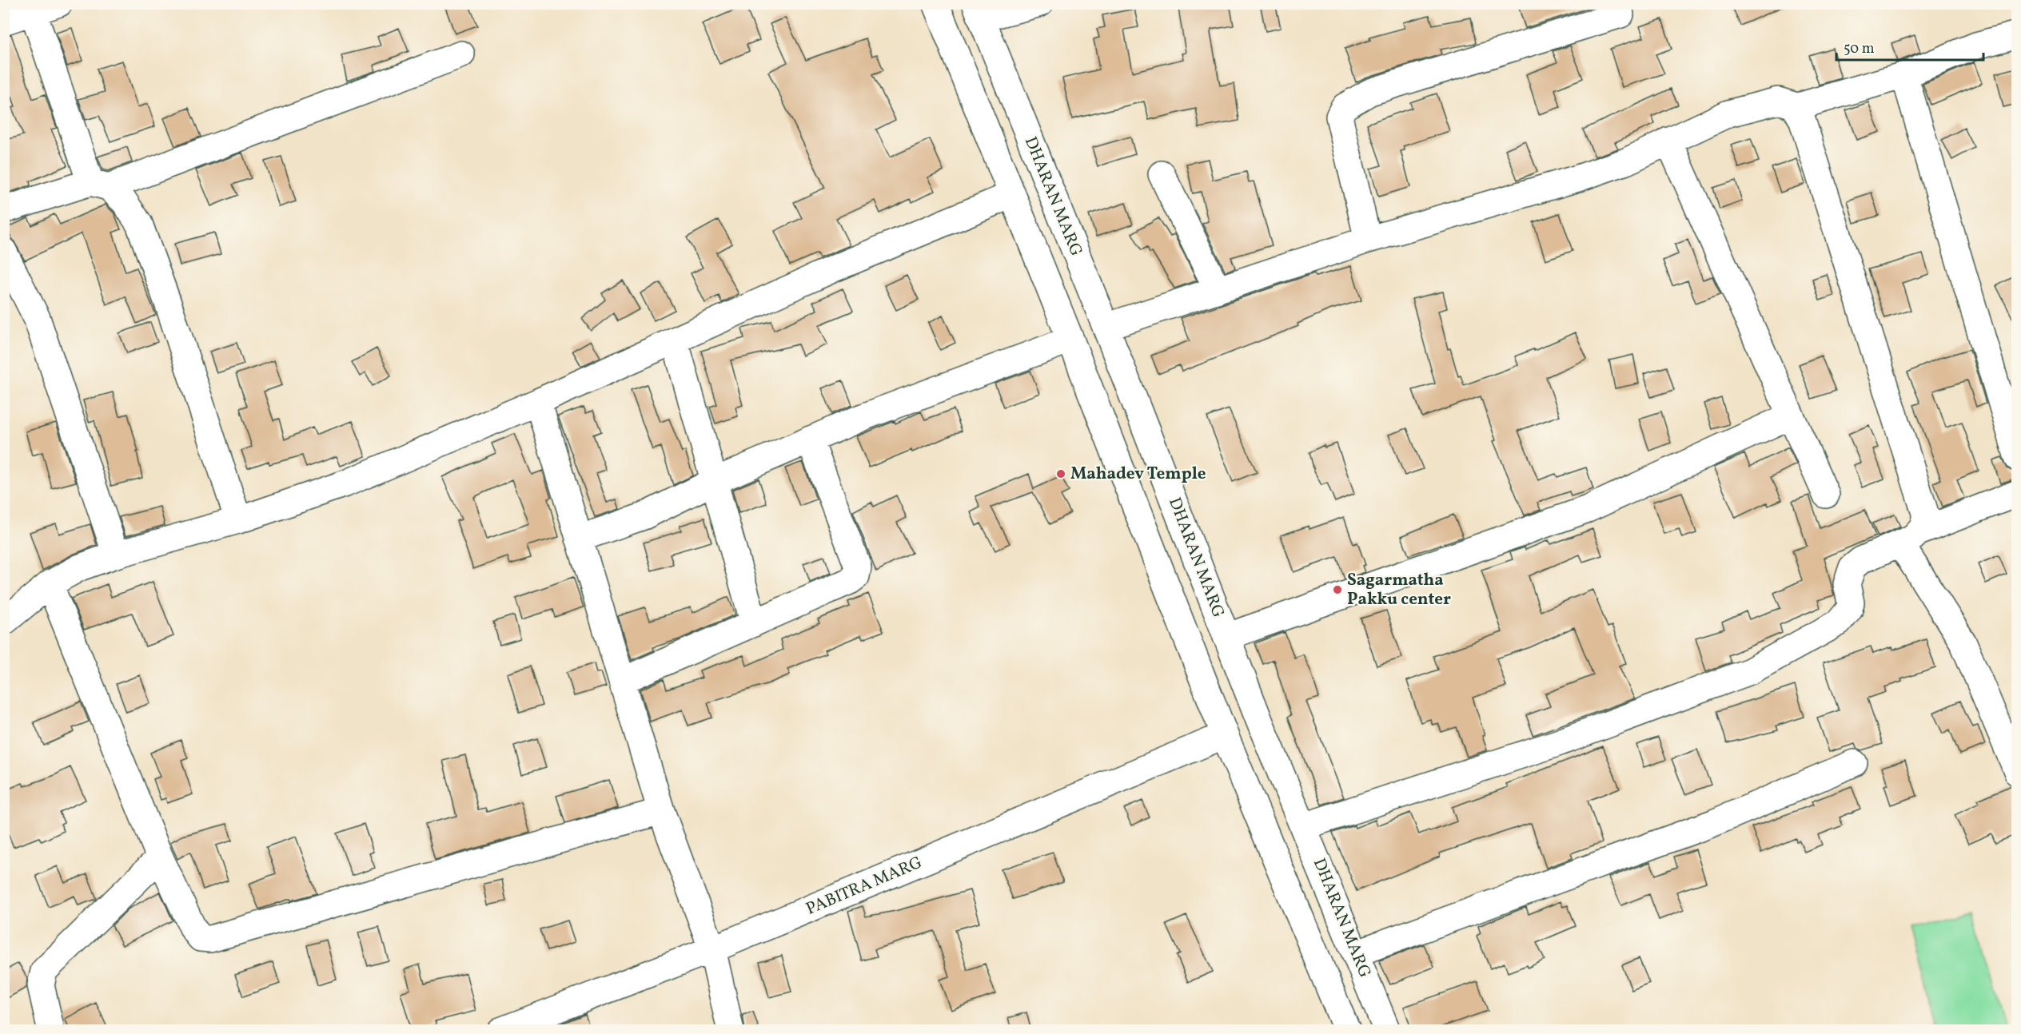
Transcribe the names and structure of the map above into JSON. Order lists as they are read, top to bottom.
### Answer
{
  "streets": {
    "street": ["DHARAN MARG", "PABITRA MARG"]
  },
  "places": ["Mahadev Temple", "Sagarmatha Pakku center"],
  "scale_bar": "50 m"
}
